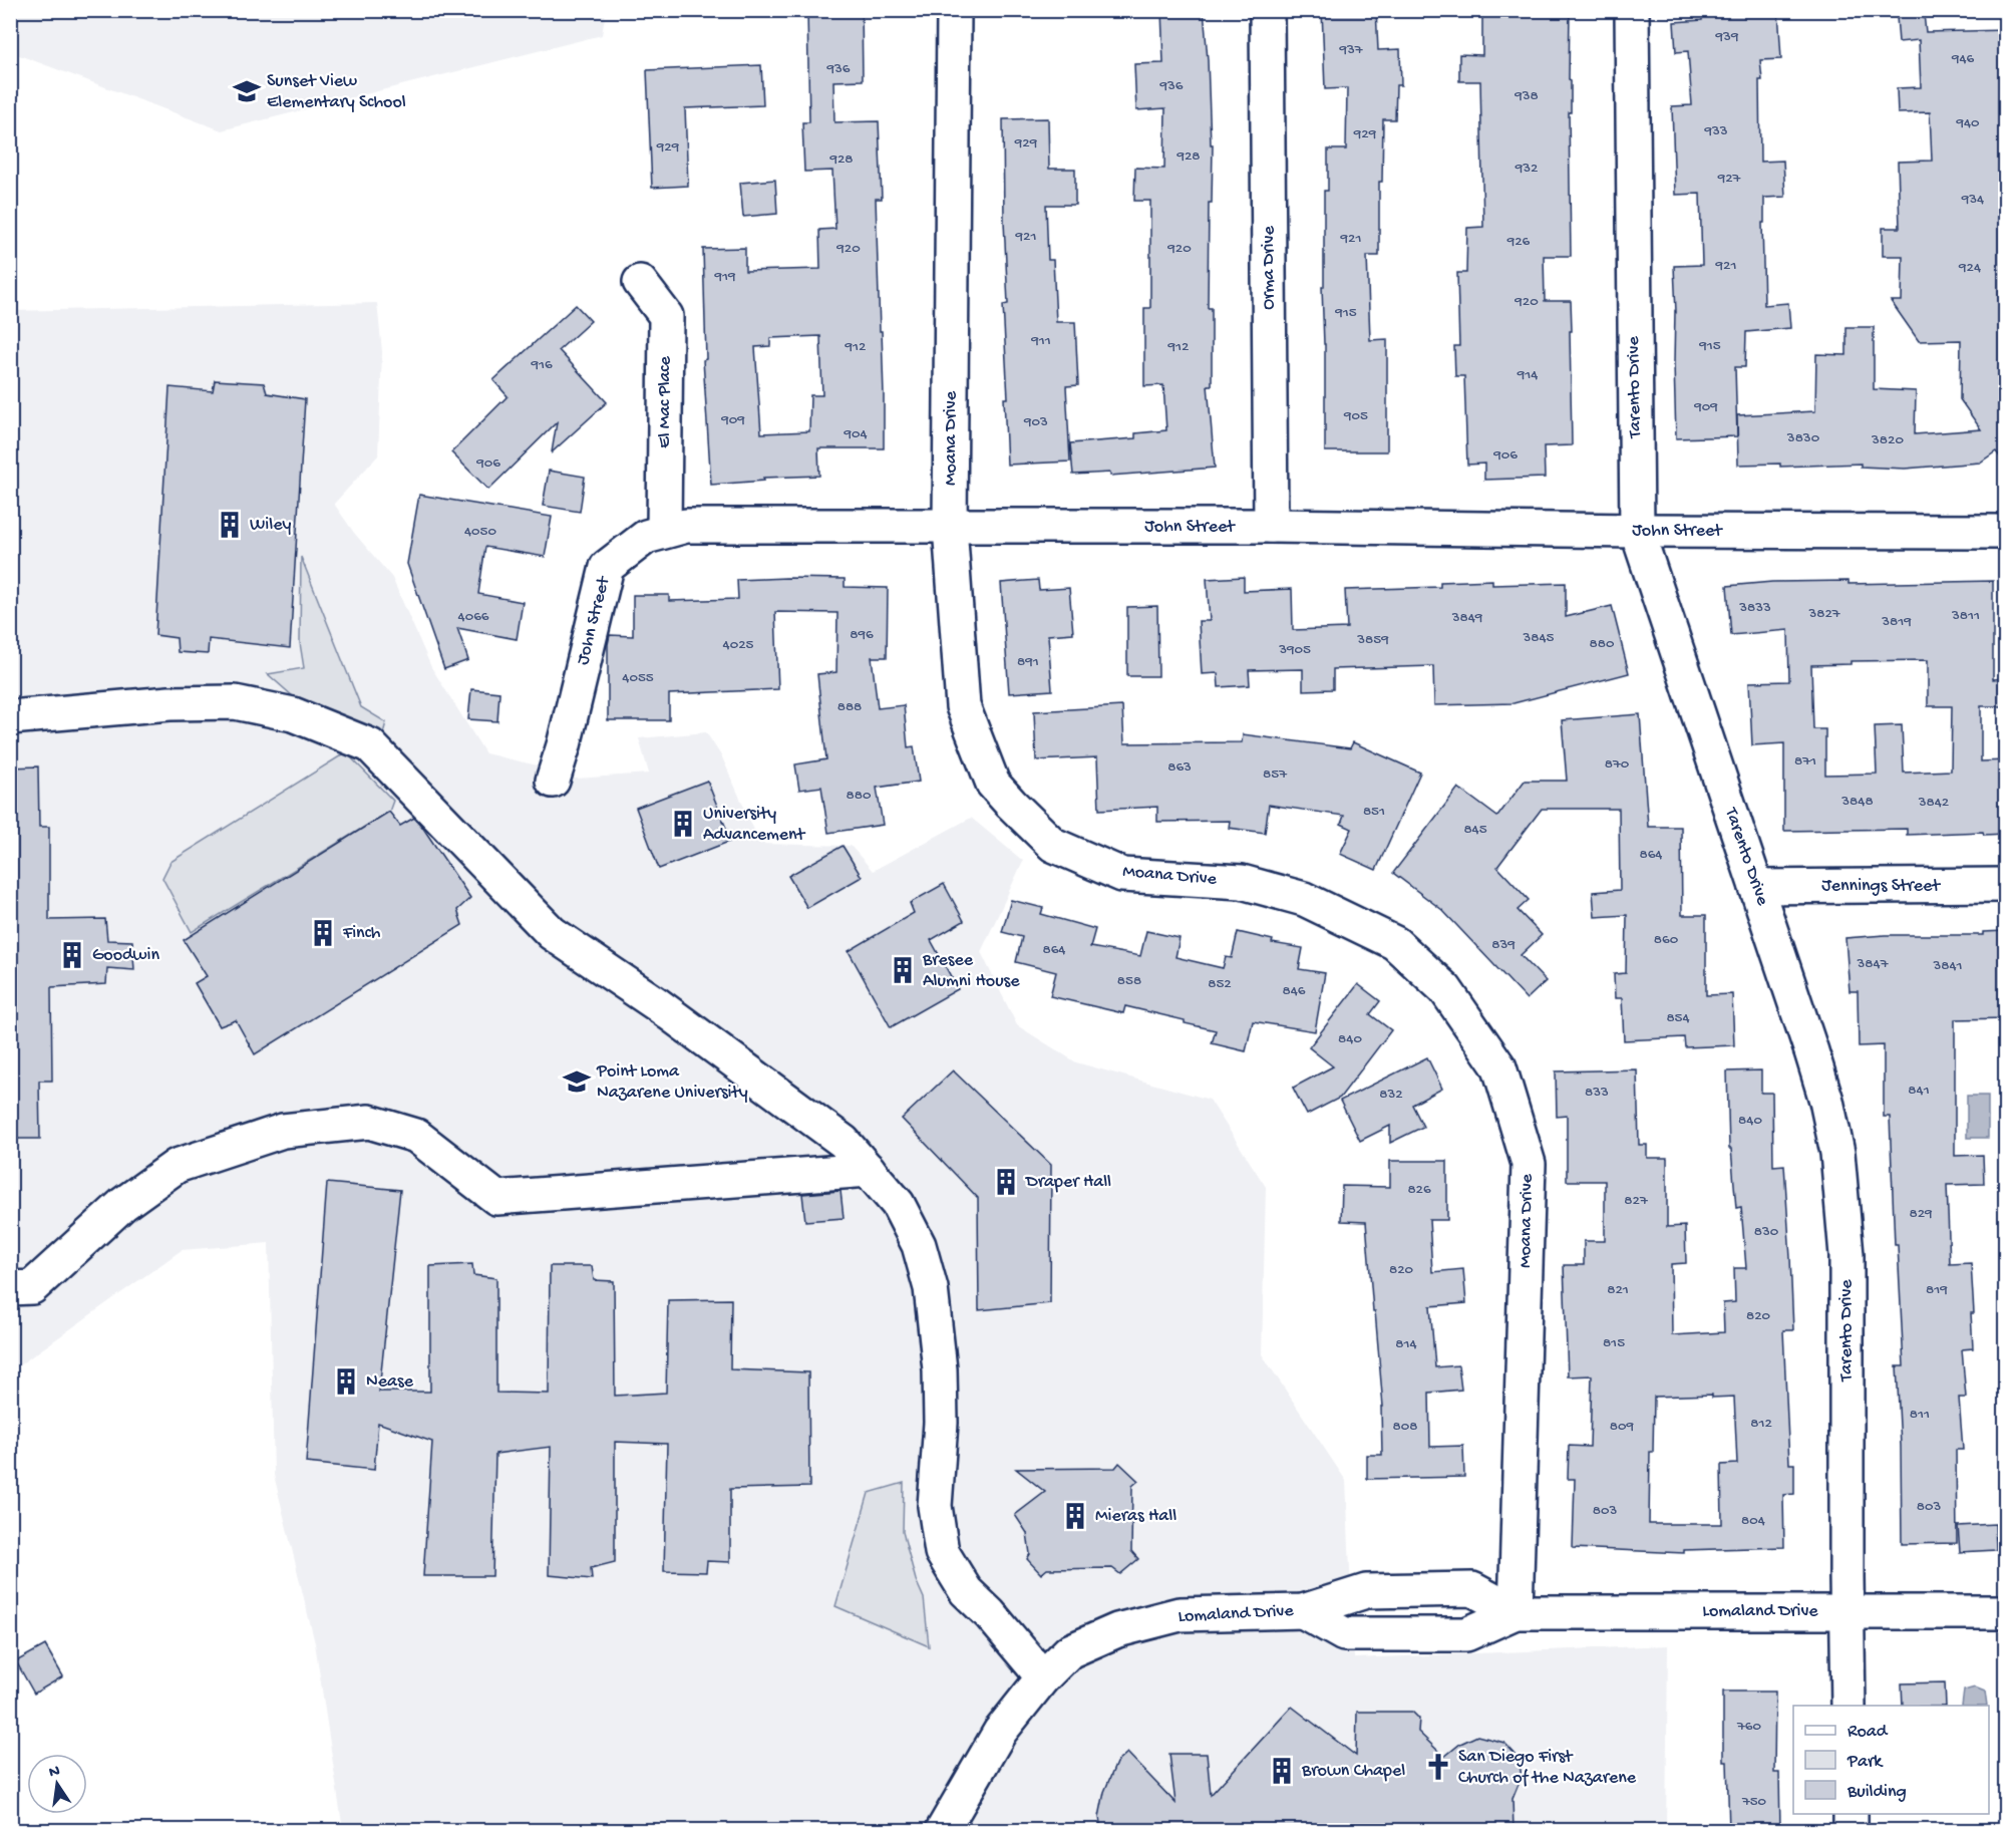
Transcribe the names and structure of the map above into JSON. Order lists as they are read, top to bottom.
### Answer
{
  "streets": {
    "street": [
      "Orma Drive",
      "Tarento Drive",
      "El Mac Place",
      "Moana Drive",
      "John Street",
      "Jennings Street",
      "Lomaland Drive"
    ]
  },
  "crossings": [
    ["Orma Drive", "John Street"],
    ["Tarento Drive", "John Street"],
    ["Tarento Drive", "Jennings Street"],
    ["Tarento Drive", "Lomaland Drive"],
    ["El Mac Place", "John Street"],
    ["Moana Drive", "John Street"],
    ["Moana Drive", "Lomaland Drive"]
  ],
  "places": {
    "school or university": ["Sunset View Elementary School", "Point Loma Nazarene University"],
    "building": [
      "Wiley",
      "University Advancement",
      "Finch",
      "Goodwin",
      "Bresee Alumni House",
      "Draper Hall",
      "Nease",
      "Mieras Hall",
      "Brown Chapel"
    ],
    "church": ["San Diego First Church of the Nazarene"]
  },
  "house_numbers": [
    "939",
    "937",
    "946",
    "936",
    "936",
    "938",
    "940",
    "933",
    "929",
    "929",
    "929",
    "928",
    "928",
    "932",
    "927",
    "934",
    "921",
    "921",
    "926",
    "920",
    "920",
    "921",
    "924",
    "919",
    "920",
    "915",
    "911",
    "915",
    "912",
    "912",
    "916",
    "914",
    "909",
    "905",
    "909",
    "903",
    "904",
    "3830",
    "3820",
    "906",
    "906",
    "4050",
    "3833",
    "3827",
    "3811",
    "4066",
    "3849",
    "3819",
    "896",
    "3845",
    "3859",
    "880",
    "4025",
    "3905",
    "891",
    "4055",
    "888",
    "871",
    "870",
    "863",
    "857",
    "880",
    "3848",
    "3842",
    "851",
    "845",
    "864",
    "860",
    "839",
    "864",
    "3847",
    "3841",
    "858",
    "852",
    "846",
    "854",
    "840",
    "841",
    "833",
    "832",
    "840",
    "826",
    "827",
    "829",
    "830",
    "820",
    "821",
    "819",
    "820",
    "815",
    "814",
    "811",
    "812",
    "808",
    "809",
    "803",
    "803",
    "804",
    "760",
    "750"
  ],
  "legend": ["Road", "Park", "Building"],
  "north": "top"
}
